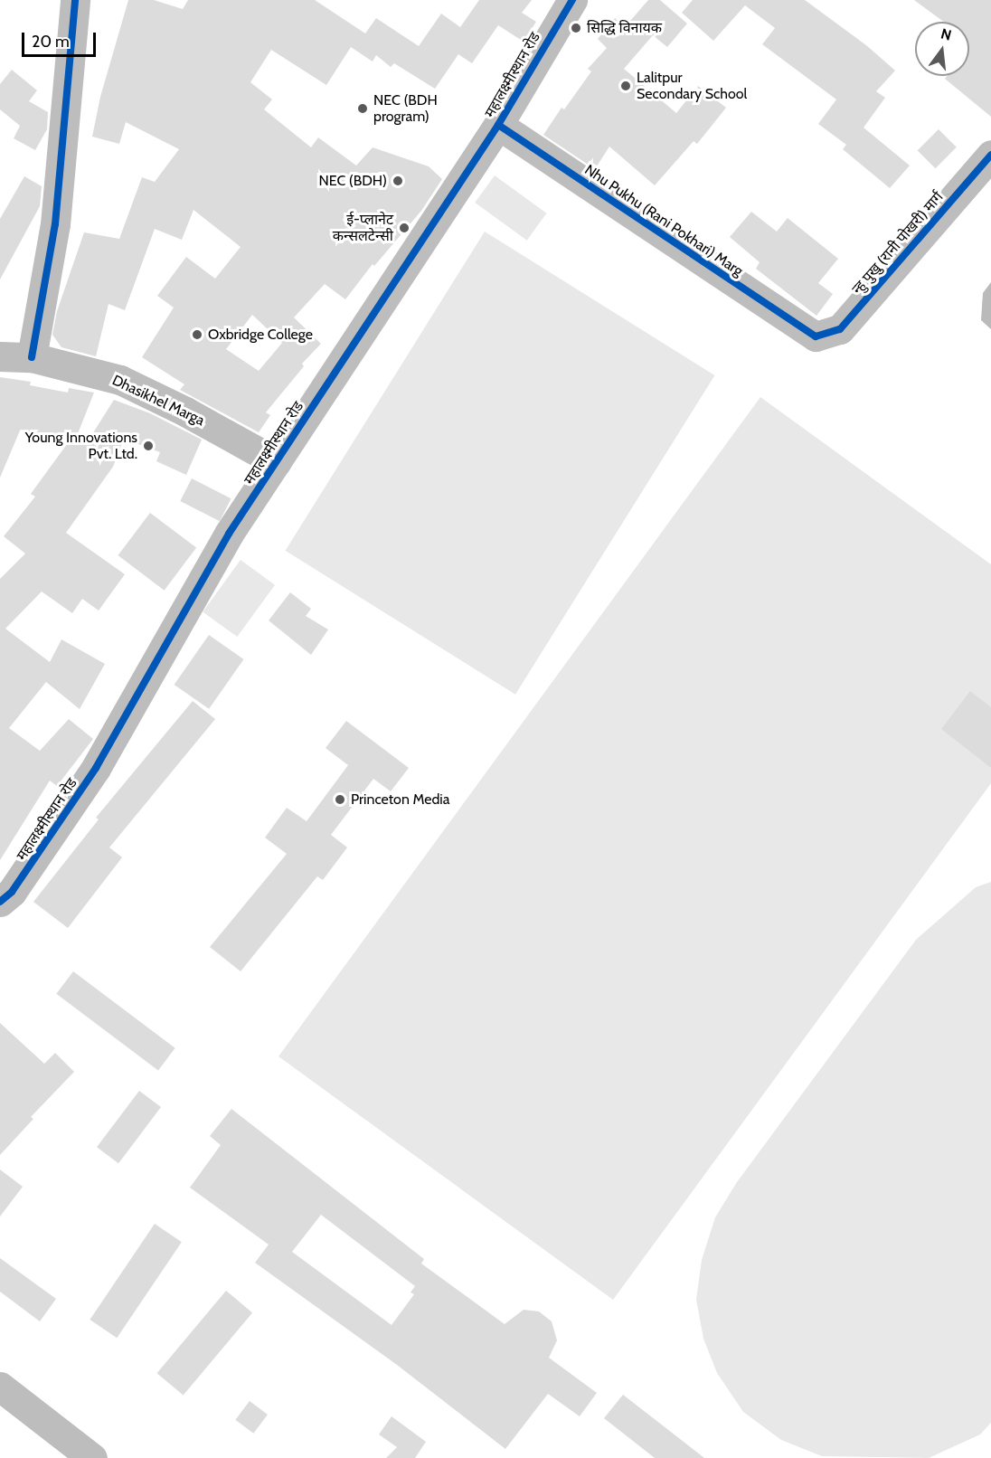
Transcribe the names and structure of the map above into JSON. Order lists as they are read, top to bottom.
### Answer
{
  "streets": {
    "street": [
      "महालक्ष्मीस्थान रोड",
      "Nhu Pukhu (Rani Pokhari) Marg",
      "न्हु पुखु (रानी पोखरी) मार्ग",
      "Dhasikhel Marga"
    ]
  },
  "crossings": [
    ["महालक्ष्मीस्थान रोड", "Nhu Pukhu (Rani Pokhari) Marg"],
    ["महालक्ष्मीस्थान रोड", "Dhasikhel Marga"],
    ["Nhu Pukhu (Rani Pokhari) Marg", "न्हु पुखु (रानी पोखरी) मार्ग"]
  ],
  "places": [
    "सिद्धि विनायक",
    "Lalitpur Secondary School",
    "NEC (BDH program)",
    "NEC (BDH)",
    "ई-प्लानेट कन्सलटेन्सी",
    "Oxbridge College",
    "Young Innovations Pvt. Ltd.",
    "Princeton Media"
  ],
  "scale_bar": "20 m",
  "north": "top"
}
